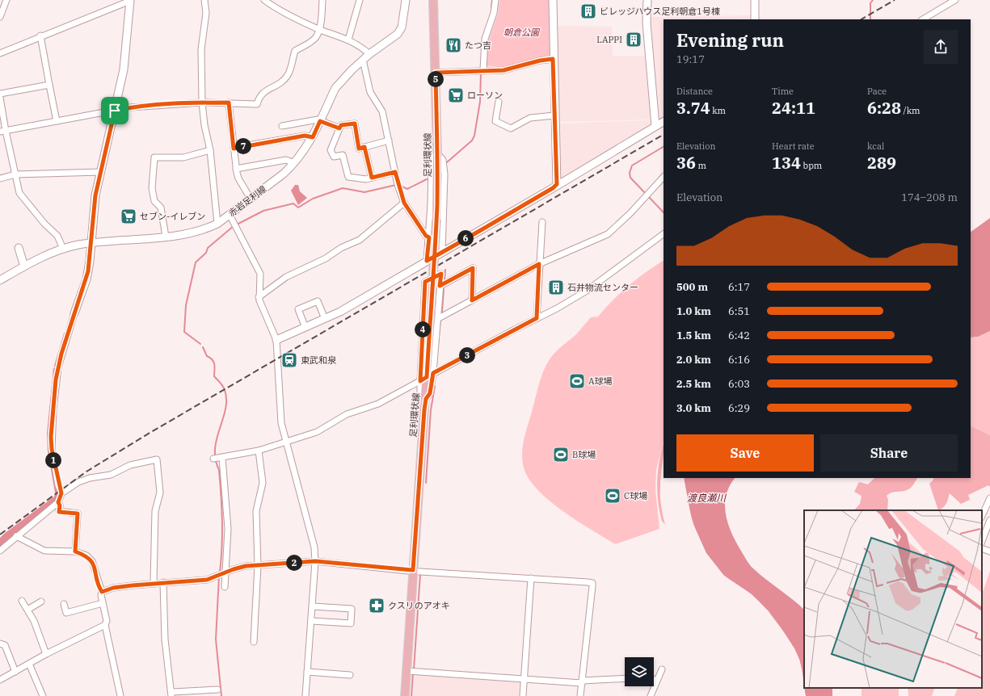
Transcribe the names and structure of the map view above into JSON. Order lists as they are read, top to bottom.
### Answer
{
  "streets": {
    "main road": ["足利環状線"],
    "street": ["赤岩足利線"]
  },
  "water": ["渡良瀬川"],
  "parks": ["朝倉公園"],
  "places": {
    "building": ["ビレッジハウス足利朝倉1号棟", "LAPPI", "石井物流センター"],
    "restaurant": ["たつ吉"],
    "supermarket": ["ローソン", "セブン-イレブン"],
    "station": ["東武和泉"],
    "sports": ["A球場", "B球場", "C球場"],
    "pharmacy": ["クスリのアオキ"]
  },
  "page": {
    "heading": ["Evening run", "19:17"],
    "pins": [
      "5",
      "7",
      "6",
      "4",
      "3",
      "1",
      "2"
    ],
    "stats": [
      ["Distance", "3.74 km"],
      ["Time", "24:11"],
      ["Pace", "6:28 /km"],
      ["Elevation", "36 m"],
      ["Heart rate", "134 bpm"],
      ["kcal", "289"]
    ],
    "chart": ["Elevation", "174–208 m"],
    "list": [
      {
        "name": "500 m",
        "note": "6:17"
      },
      {
        "name": "1.0 km",
        "note": "6:51"
      },
      {
        "name": "1.5 km",
        "note": "6:42"
      },
      {
        "name": "2.0 km",
        "note": "6:16"
      },
      {
        "name": "2.5 km",
        "note": "6:03"
      },
      {
        "name": "3.0 km",
        "note": "6:29"
      }
    ],
    "buttons": ["Save", "Share"]
  }
}
